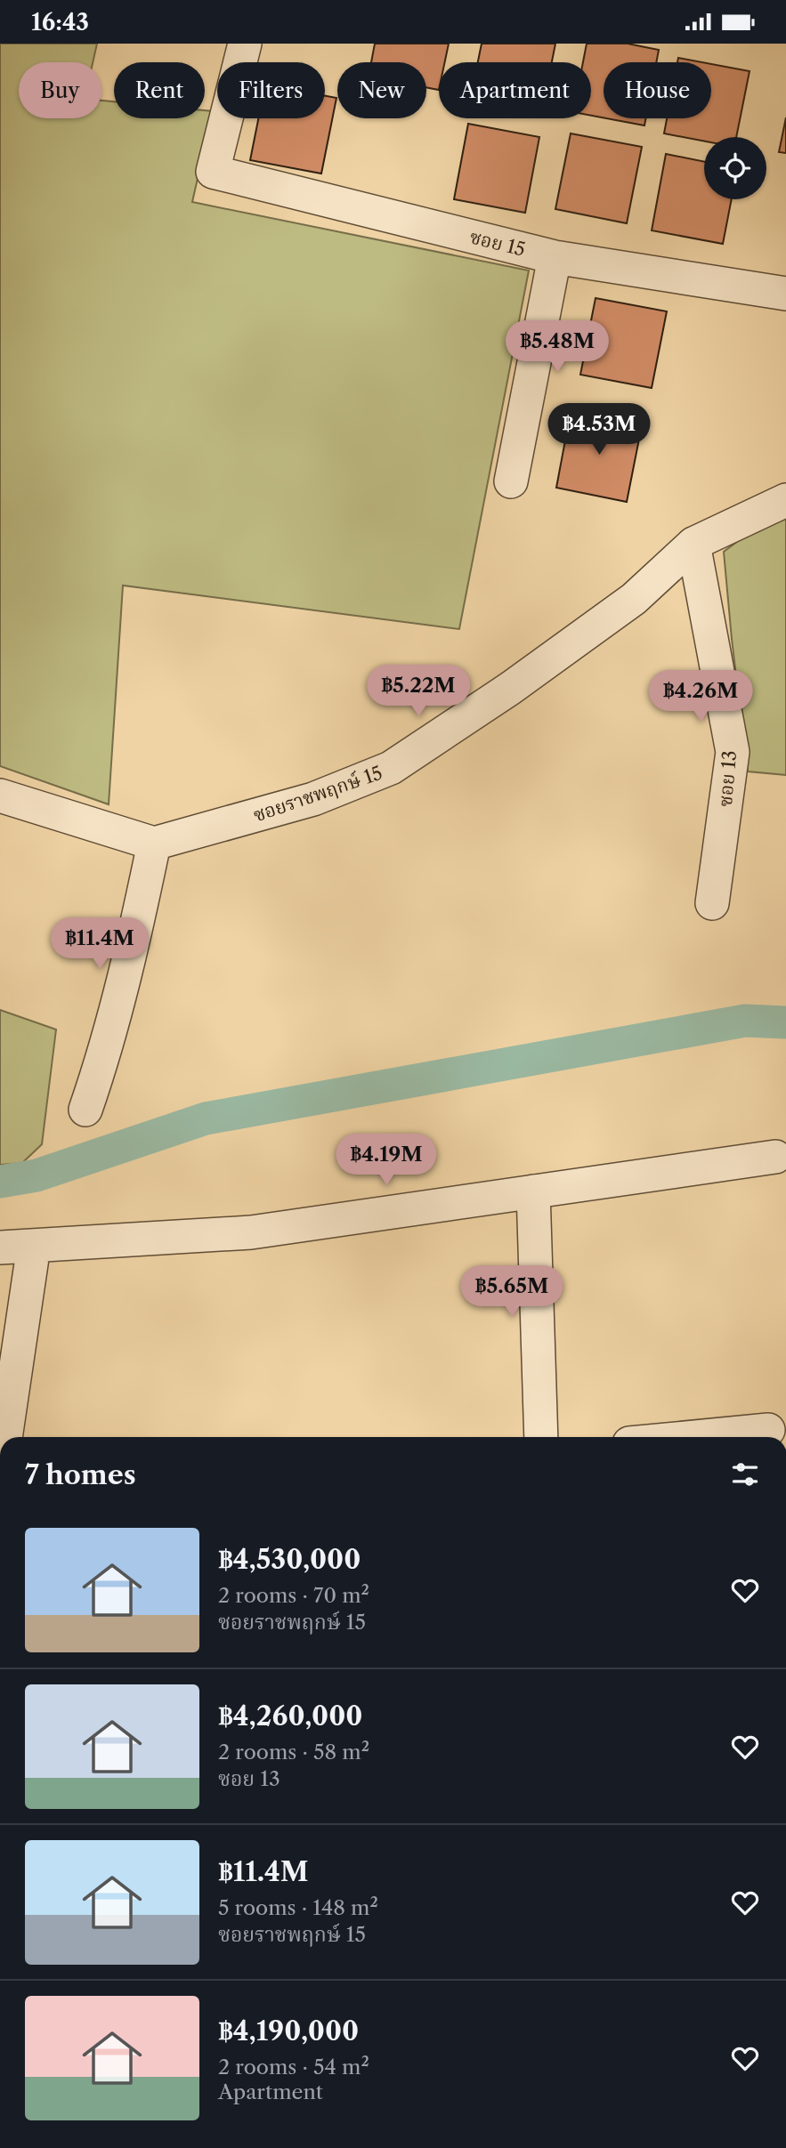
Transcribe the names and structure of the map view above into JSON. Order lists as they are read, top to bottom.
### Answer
{
  "streets": {
    "street": ["ซอย 15", "ซอย 13", "ซอยราชพฤกษ์ 15"]
  },
  "crossings": [
    ["ซอย 13", "ซอยราชพฤกษ์ 15"]
  ],
  "page": {
    "status": "16:43",
    "chip": [
      "Buy",
      "Rent",
      "Filters",
      "New",
      "Apartment",
      "House"
    ],
    "price": [
      "฿5.48M",
      "฿4.53M",
      "฿5.22M",
      "฿4.26M",
      "฿11.4M",
      "฿4.19M",
      "฿5.65M"
    ],
    "heading": "7 homes",
    "list": [
      {
        "name": "฿4,530,000",
        "note": "2 rooms · 70 m² · ซอยราชพฤกษ์ 15"
      },
      {
        "name": "฿4,260,000",
        "note": "2 rooms · 58 m² · ซอย 13"
      },
      {
        "name": "฿11.4M",
        "note": "5 rooms · 148 m² · ซอยราชพฤกษ์ 15"
      },
      {
        "name": "฿4,190,000",
        "note": "2 rooms · 54 m² · Apartment"
      }
    ]
  }
}
